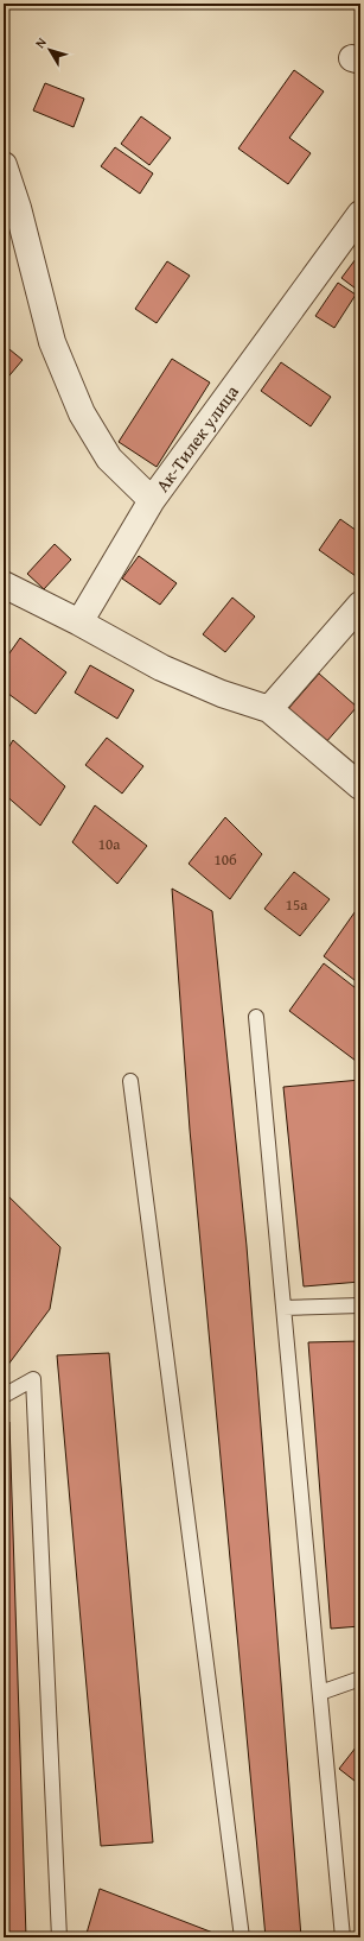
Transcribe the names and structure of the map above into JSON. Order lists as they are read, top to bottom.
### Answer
{
  "streets": {
    "street": ["Ак-Тилек улица"]
  },
  "house_numbers": ["10а", "10б", "15а"],
  "north": "top left"
}
